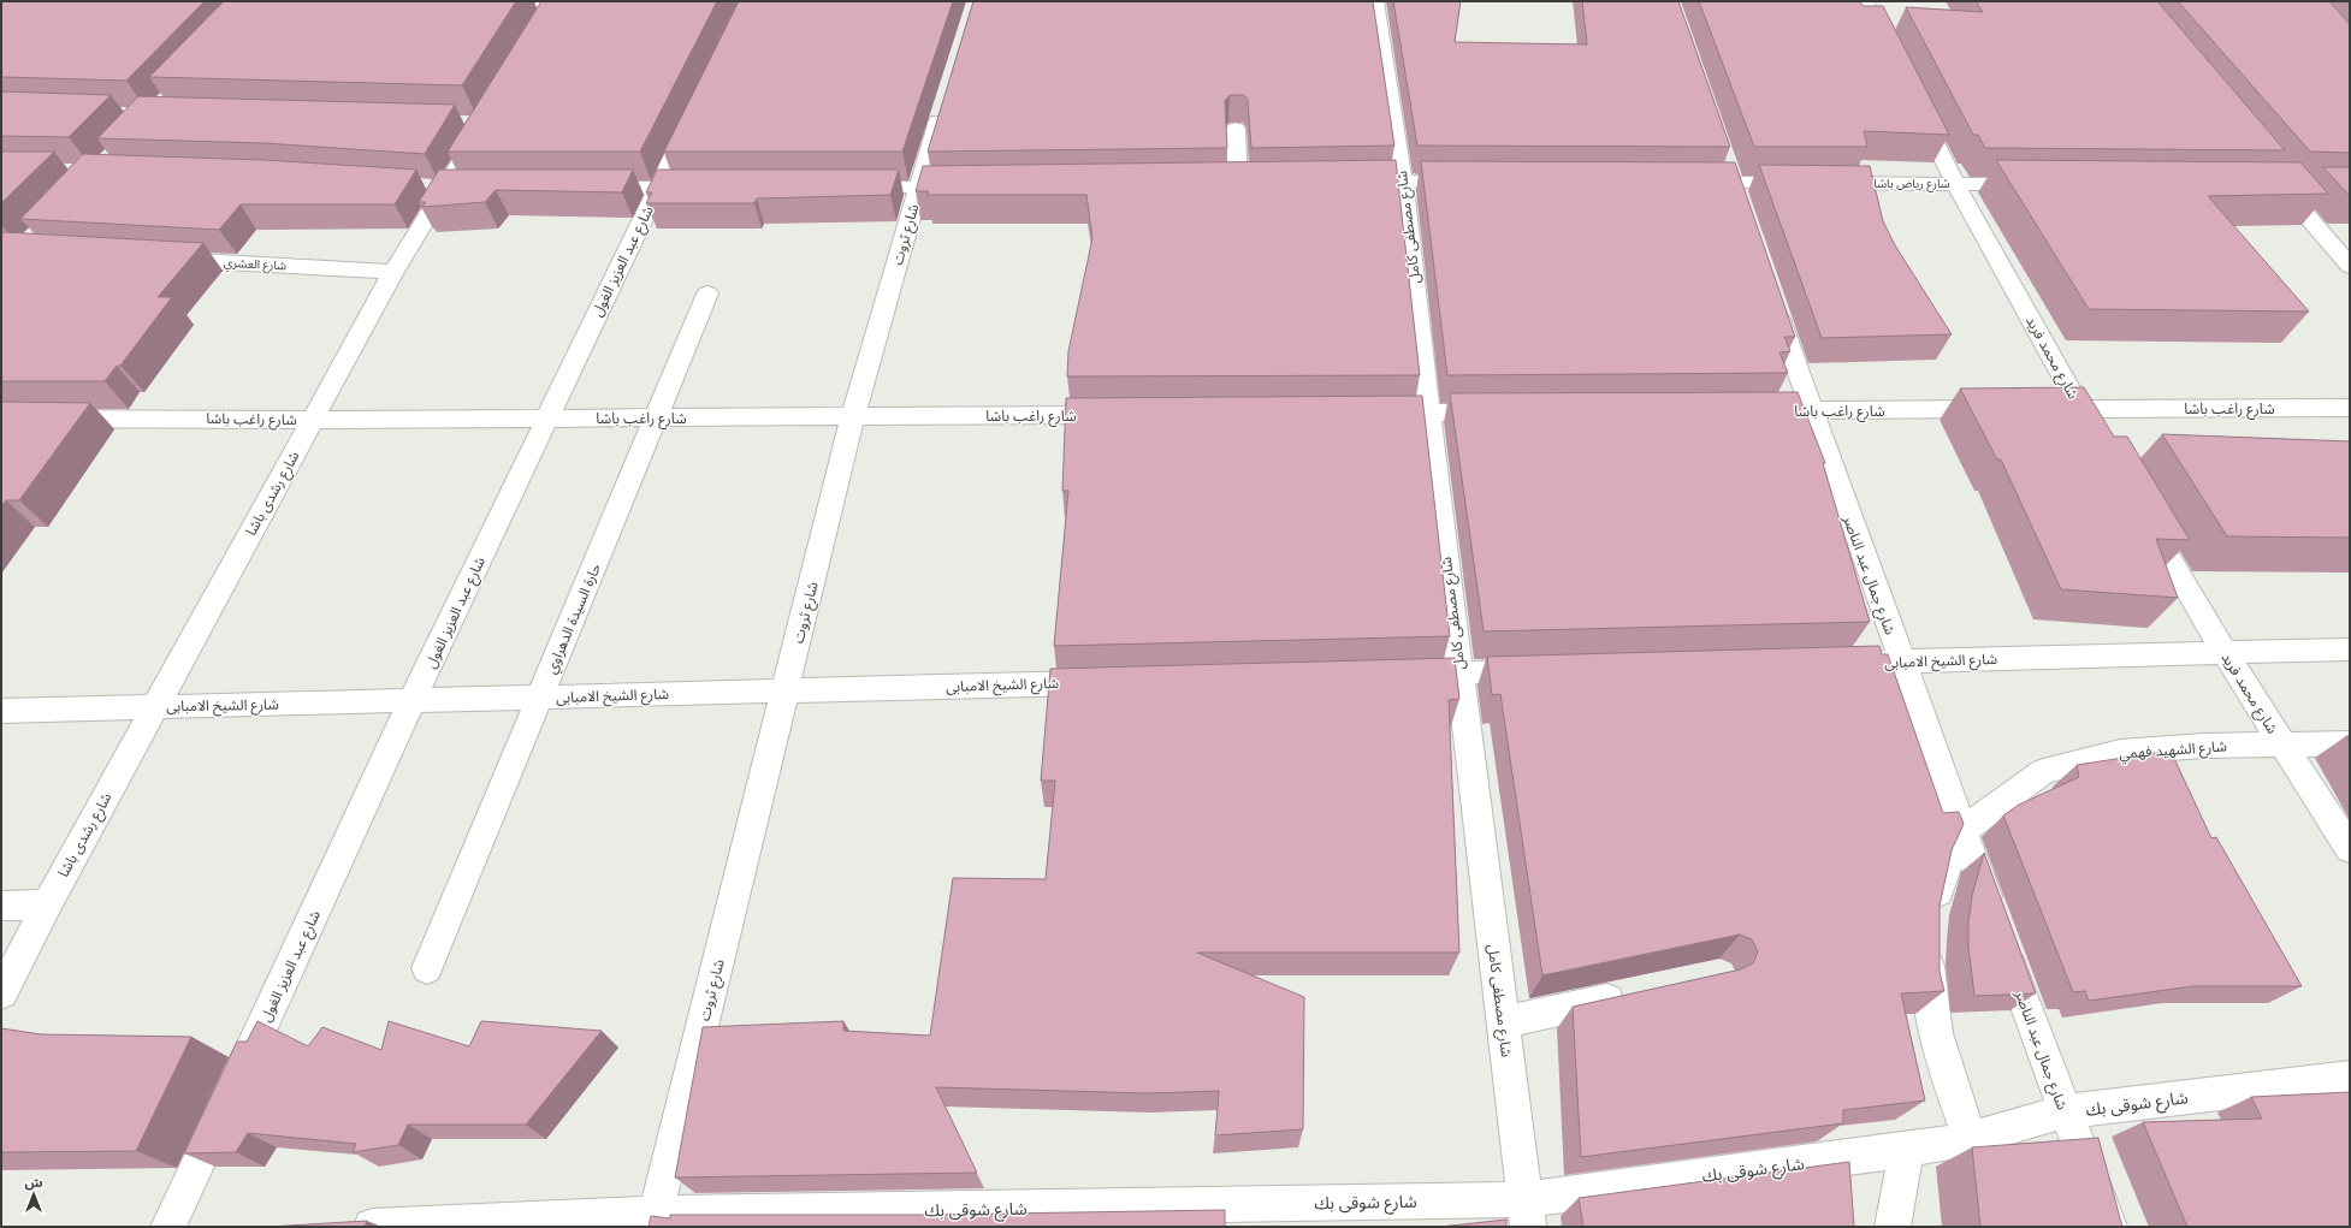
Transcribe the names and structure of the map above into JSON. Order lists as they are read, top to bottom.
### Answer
{
  "streets": {
    "street": [
      "شارع رياض باشا",
      "شارع مصطفى كامل",
      "شارع ثروت",
      "شارع عبد العزيز الغول",
      "شارع العشري",
      "شارع محمد فريد",
      "شارع راغب باشا",
      "شارع رشدى باشا",
      "شارع جمال عبد الناصر",
      "حارة السيدة الدهراوي",
      "شارع الشيخ الامبابى",
      "شارع الشهيد فهمي",
      "شارع شوقى بك"
    ]
  },
  "crossings": [
    ["شارع رياض باشا", "شارع محمد فريد"],
    ["شارع مصطفى كامل", "شارع شوقى بك"],
    ["شارع ثروت", "شارع راغب باشا"],
    ["شارع ثروت", "شارع الشيخ الامبابى"],
    ["شارع ثروت", "شارع شوقى بك"],
    ["شارع عبد العزيز الغول", "شارع راغب باشا"],
    ["شارع عبد العزيز الغول", "شارع الشيخ الامبابى"],
    ["شارع العشري", "شارع رشدى باشا"],
    ["شارع محمد فريد", "شارع راغب باشا"],
    ["شارع محمد فريد", "شارع الشيخ الامبابى"],
    ["شارع محمد فريد", "شارع الشهيد فهمي"],
    ["شارع راغب باشا", "شارع رشدى باشا"],
    ["شارع راغب باشا", "شارع جمال عبد الناصر"],
    ["شارع راغب باشا", "حارة السيدة الدهراوي"],
    ["شارع رشدى باشا", "شارع الشيخ الامبابى"],
    ["شارع جمال عبد الناصر", "شارع الشيخ الامبابى"],
    ["شارع جمال عبد الناصر", "شارع الشهيد فهمي"],
    ["شارع جمال عبد الناصر", "شارع شوقى بك"],
    ["حارة السيدة الدهراوي", "شارع الشيخ الامبابى"],
    ["شارع الشهيد فهمي", "شارع شوقى بك"]
  ],
  "north": "top"
}
